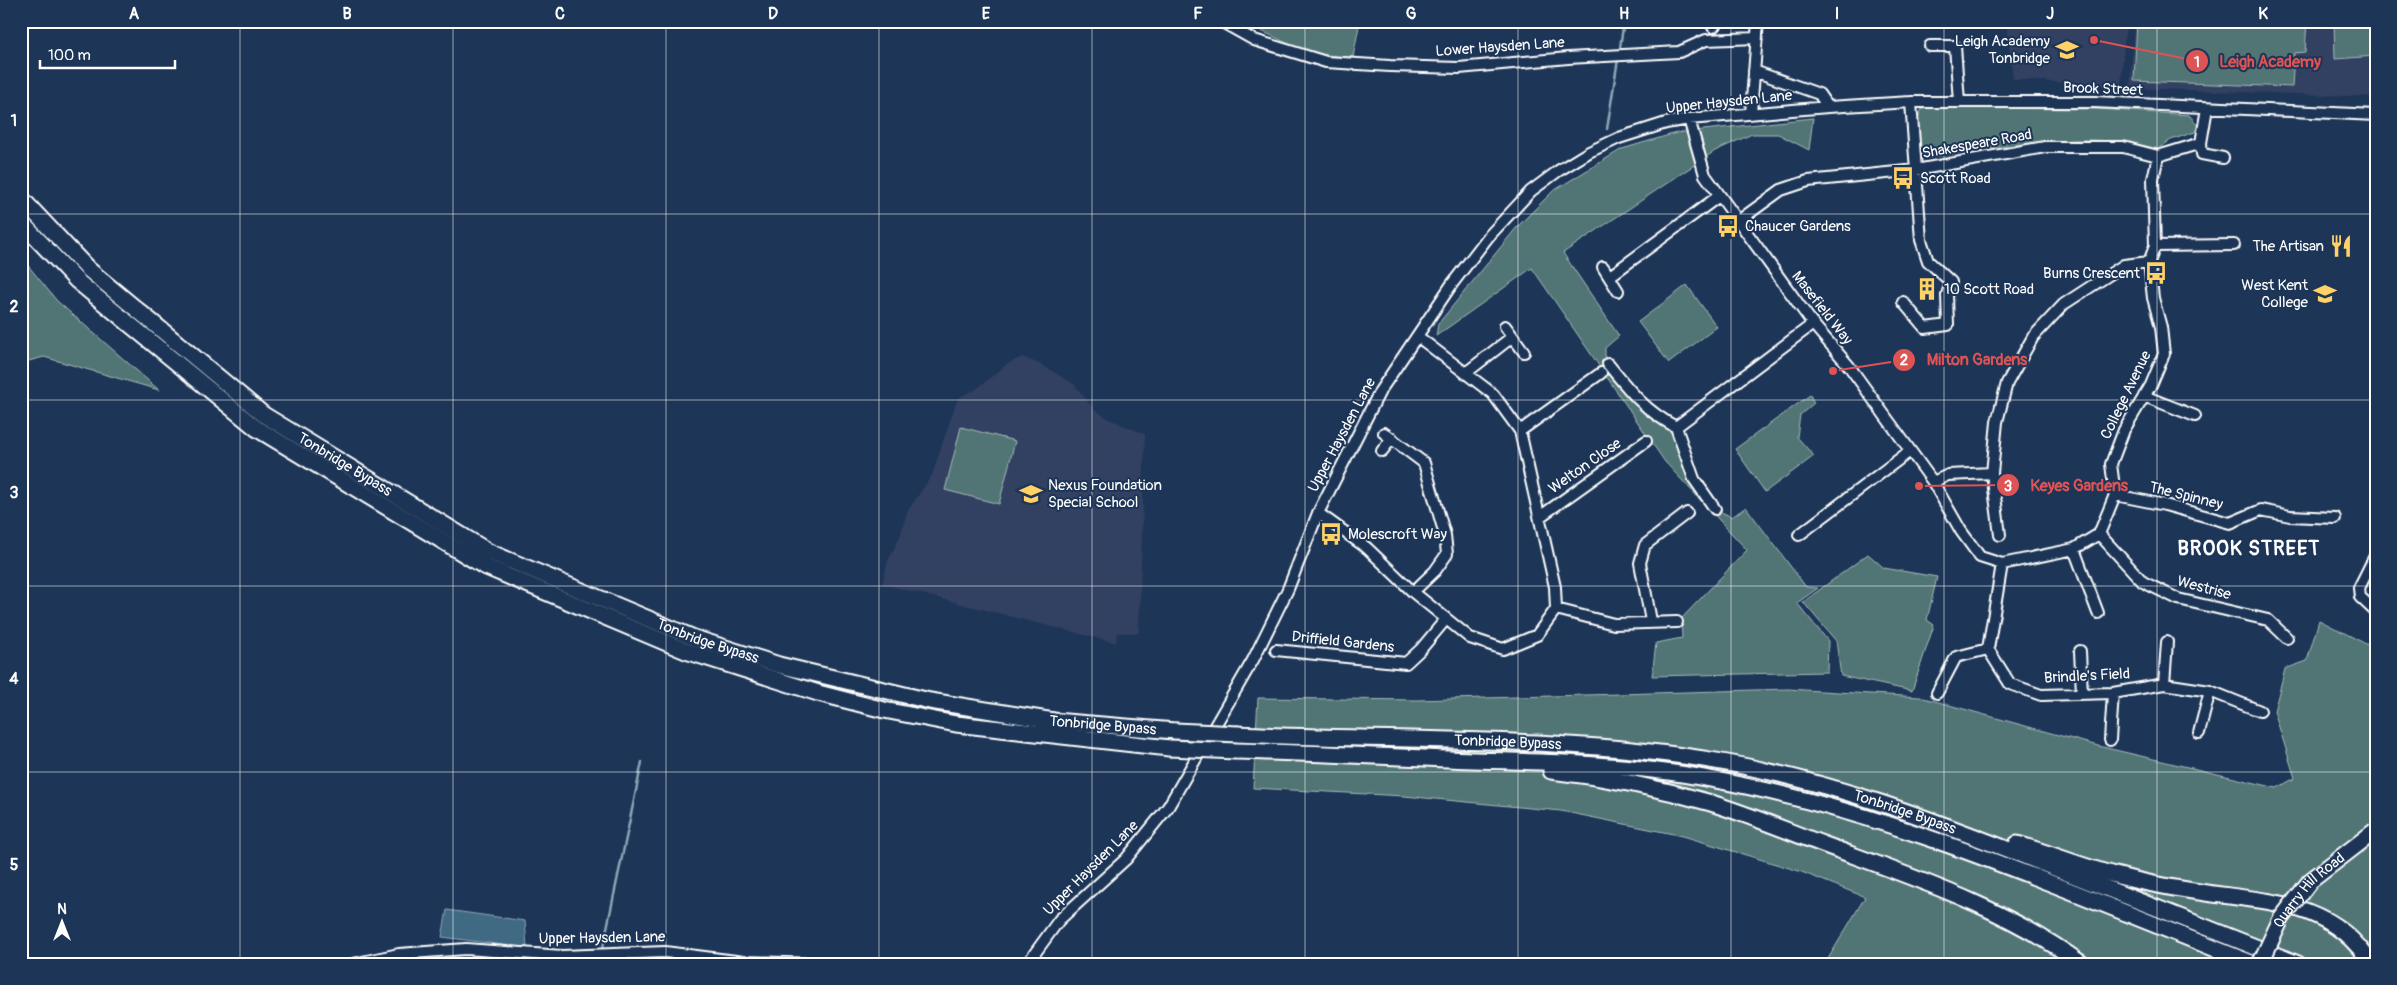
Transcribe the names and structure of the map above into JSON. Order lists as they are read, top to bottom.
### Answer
{
  "streets": {
    "highway": ["Tonbridge Bypass", "Quarry Hill Road"],
    "street": [
      "Lower Haysden Lane",
      "Brook Street",
      "Upper Haysden Lane",
      "Shakespeare Road",
      "Masefield Way",
      "College Avenue",
      "Welton Close",
      "The Spinney",
      "Westrise",
      "Driffield Gardens",
      "Brindle's Field"
    ]
  },
  "crossings": [
    ["Brook Street", "Upper Haysden Lane"],
    ["Upper Haysden Lane", "Masefield Way"],
    ["Shakespeare Road", "Masefield Way"],
    ["College Avenue", "The Spinney"]
  ],
  "districts": ["BROOK STREET"],
  "places": {
    "other": ["Leigh Academy", "Milton Gardens", "Keyes Gardens"],
    "school or university": ["Leigh Academy Tonbridge", "West Kent College", "Nexus Foundation Special School"],
    "bus stop": [
      "Scott Road",
      "Chaucer Gardens",
      "Burns Crescent",
      "Molescroft Way"
    ],
    "restaurant": ["The Artisan"],
    "building": ["10 Scott Road"]
  },
  "scale_bar": "100 m",
  "north": "top",
  "grid": {
    "columns": [
      "A",
      "B",
      "C",
      "D",
      "E",
      "F",
      "G",
      "H",
      "I",
      "J",
      "K"
    ],
    "rows": [
      "1",
      "2",
      "3",
      "4",
      "5"
    ]
  }
}
